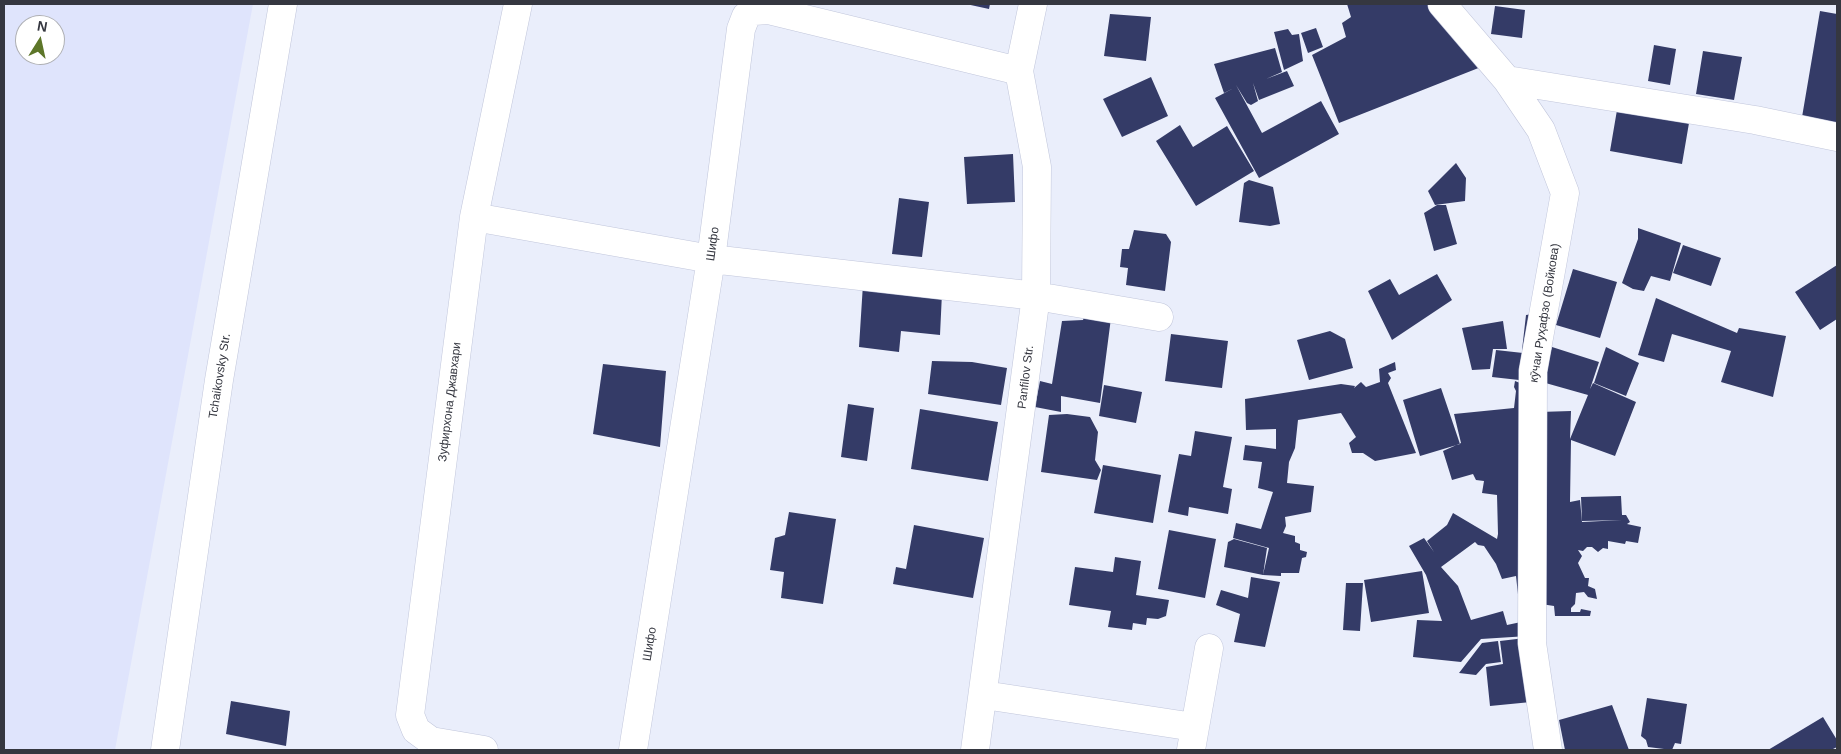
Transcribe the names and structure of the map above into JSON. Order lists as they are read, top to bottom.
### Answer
{
  "streets": {
    "street": [
      "Шифо",
      "кӯчаи Руҳафзо (Войкова)",
      "Tchaikovsky Str.",
      "Panfilov Str.",
      "Зуфирхона Джавхари"
    ]
  },
  "crossings": [
    ["Шифо", "Panfilov Str."]
  ],
  "north": "top"
}
